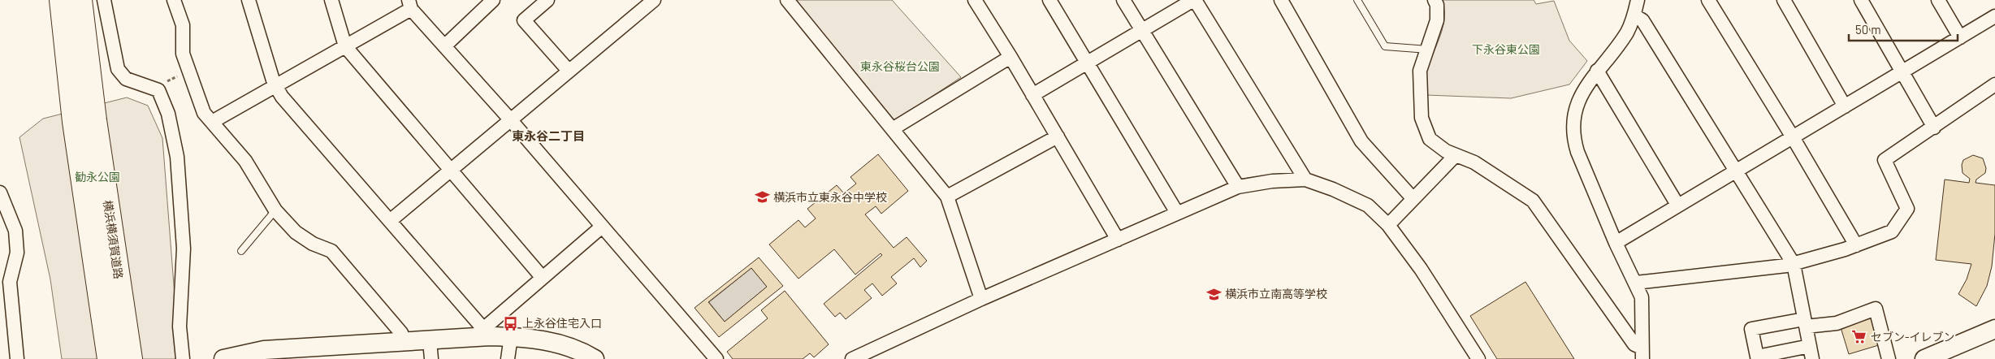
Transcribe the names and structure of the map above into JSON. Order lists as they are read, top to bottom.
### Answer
{
  "streets": {
    "highway": ["横浜横須賀道路"]
  },
  "districts": ["東永谷二丁目"],
  "parks": ["下永谷東公園", "東永谷桜台公園", "勧永公園"],
  "places": {
    "school or university": ["横浜市立東永谷中学校", "横浜市立南高等学校"],
    "bus stop": ["上永谷住宅入口"],
    "supermarket": ["セブン-イレブン"]
  },
  "scale_bar": "50 m"
}
